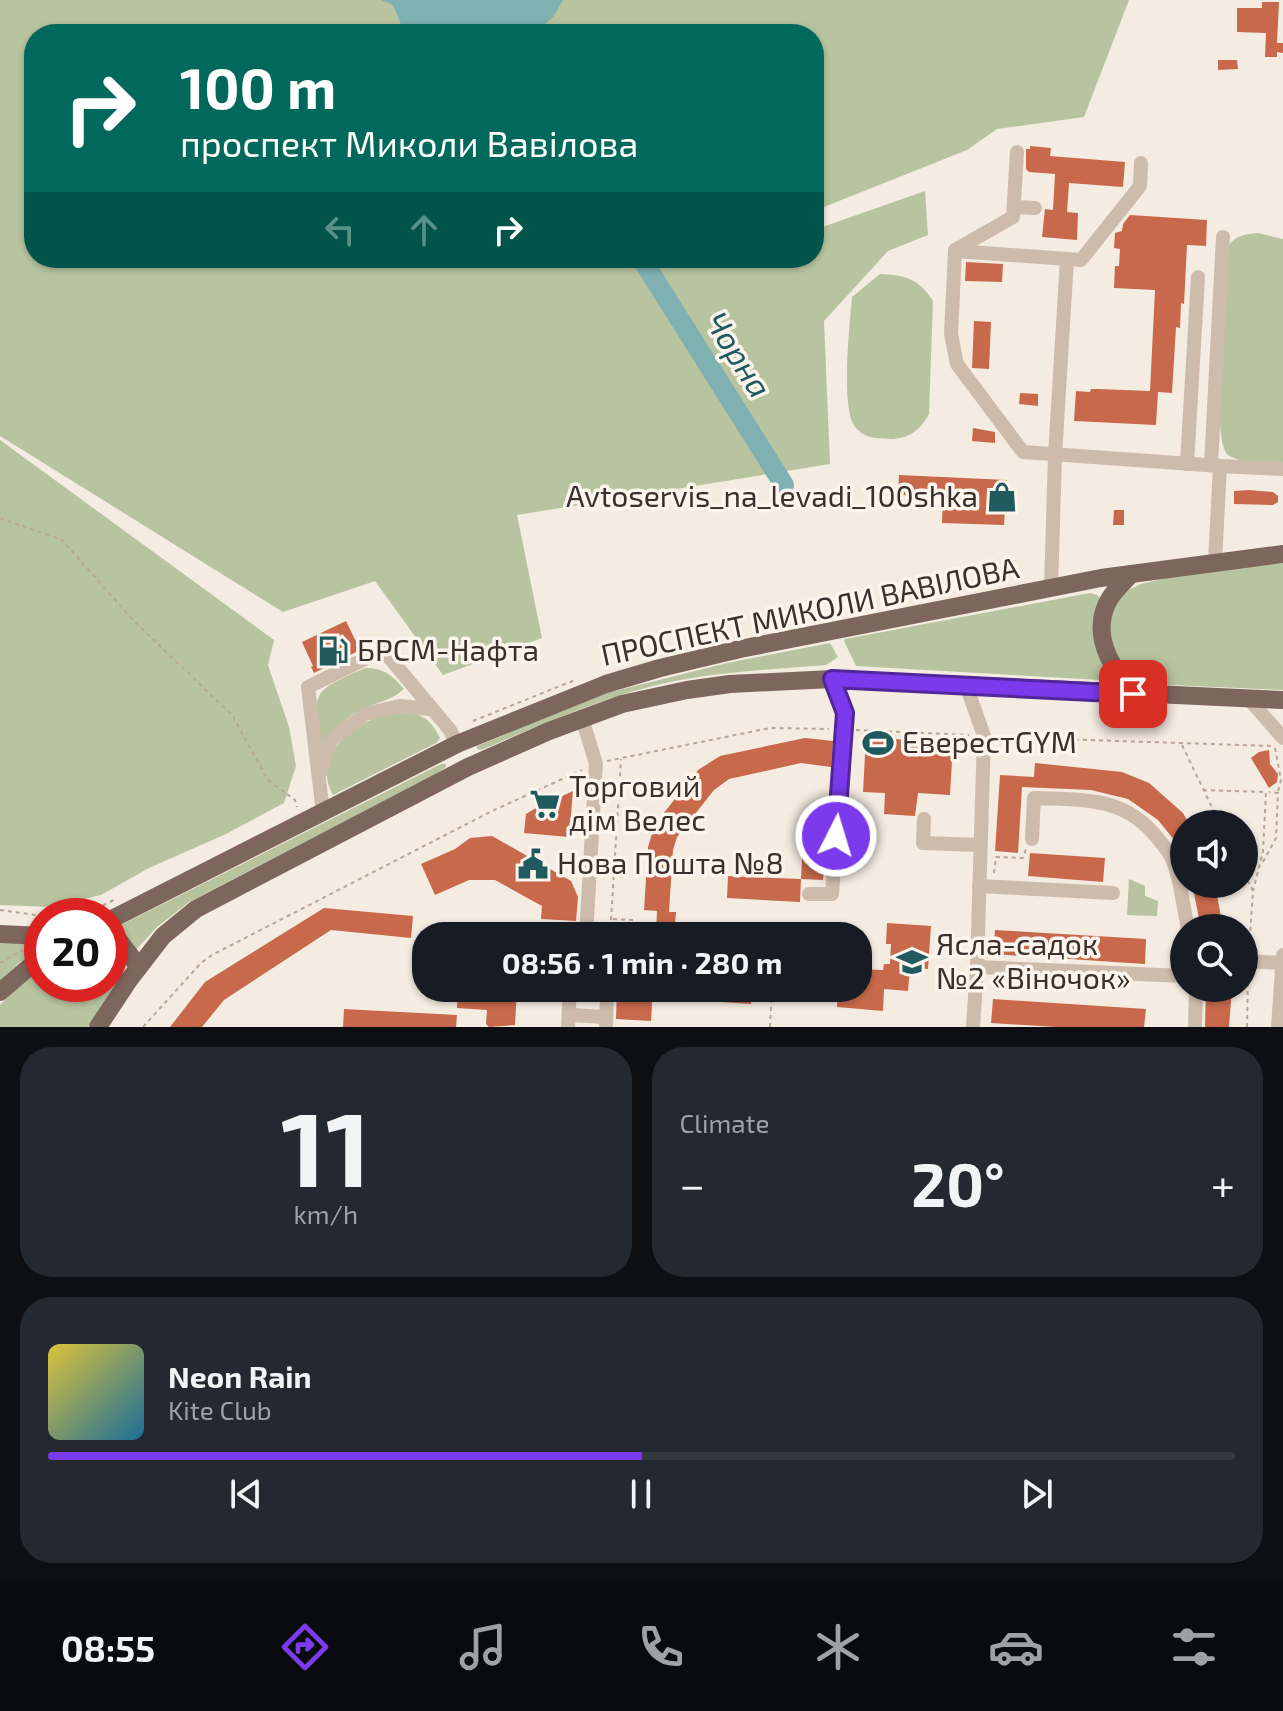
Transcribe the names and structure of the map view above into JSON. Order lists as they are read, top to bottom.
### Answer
{
  "streets": {
    "main road": ["ПРОСПЕКТ МИКОЛИ ВАВІЛОВА"]
  },
  "water": ["Чорна"],
  "places": {
    "shop": ["Avtoservis_na_levadi_100shka"],
    "fuel station": ["БРСМ-Нафта"],
    "sports": ["ЕверестGYM"],
    "supermarket": ["Торговий дім Велес"],
    "public building": ["Нова Пошта №8"],
    "school or university": ["Ясла-садок №2 «Віночок»"]
  },
  "page": {
    "turn": ["100 m", "проспект Миколи Вавілова"],
    "limit": "20",
    "trip": "08:56 · 1 min · 280 m",
    "tile": [
      ["11", "km/h"],
      "Climate"
    ],
    "heat": ["−", "20°", "+"],
    "song": ["Neon Rain", "Kite Club"],
    "tabs": "08:55"
  }
}
